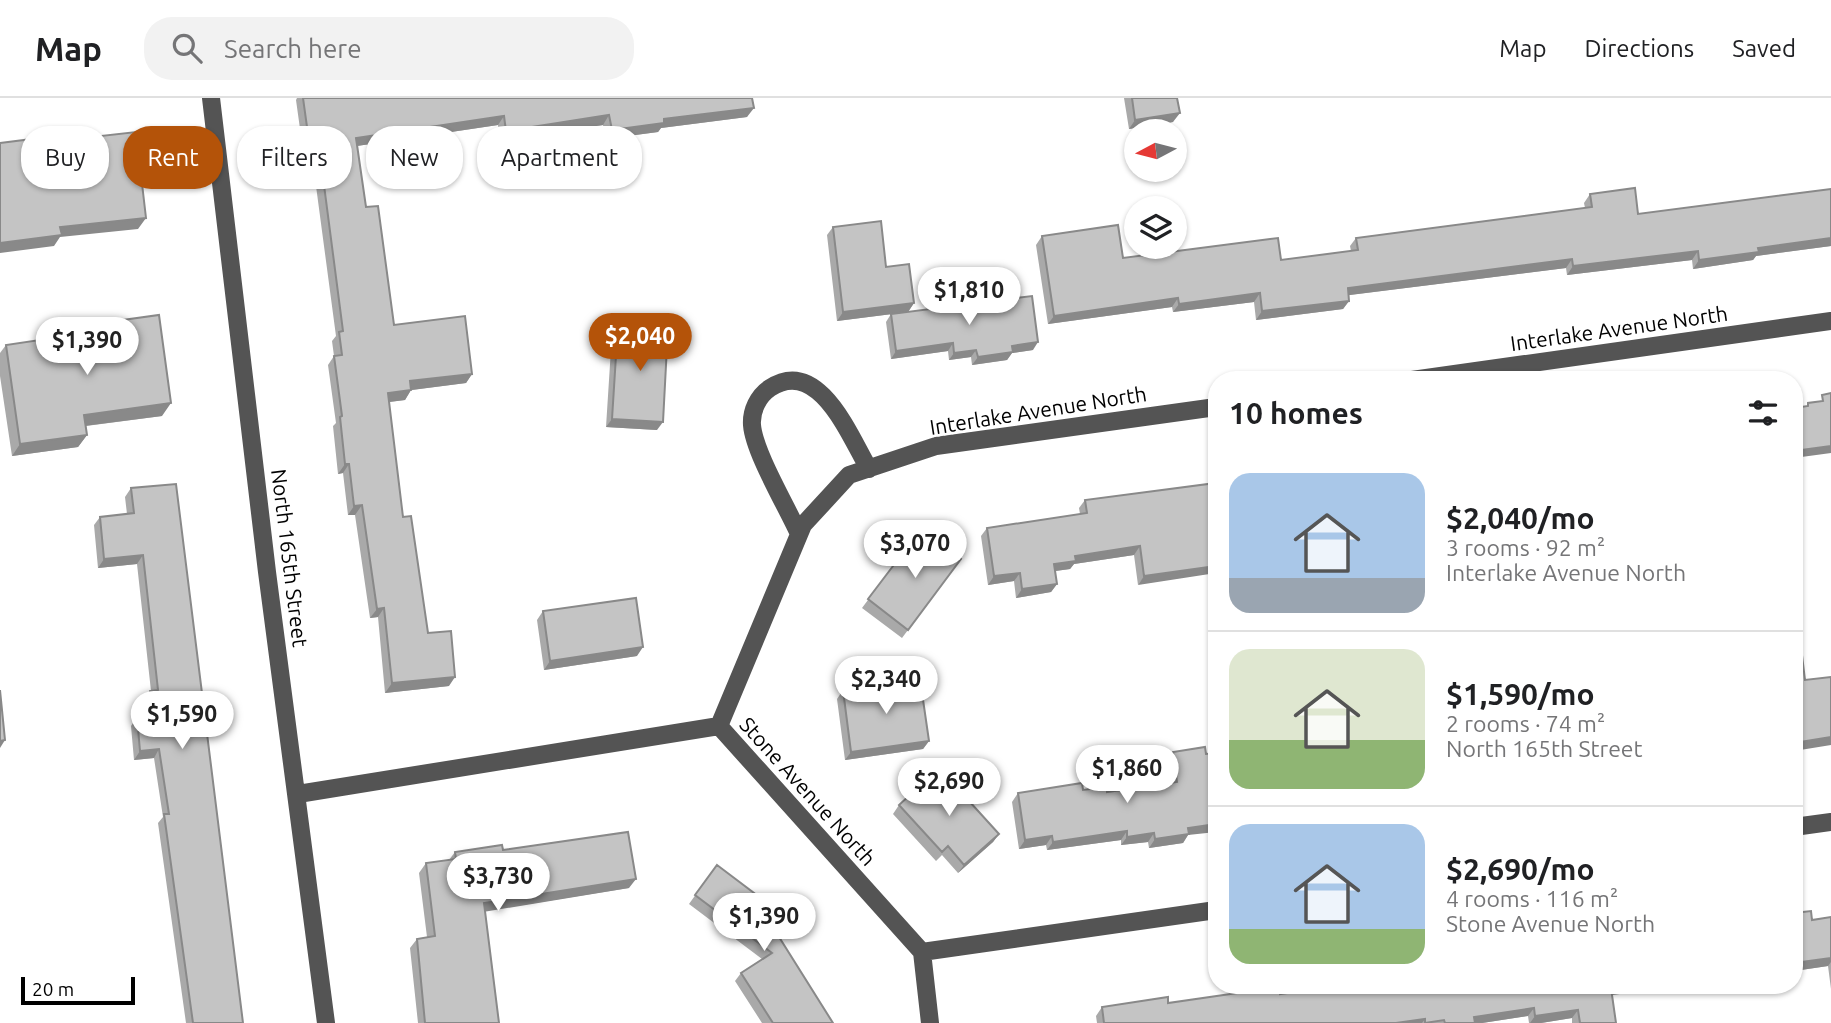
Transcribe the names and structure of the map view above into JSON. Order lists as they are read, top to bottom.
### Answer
{
  "streets": {
    "street": ["Interlake Avenue North", "North 165th Street", "Stone Avenue North"]
  },
  "crossings": [
    ["Interlake Avenue North", "Stone Avenue North"],
    ["North 165th Street", "Stone Avenue North"]
  ],
  "scale_bar": "20 m",
  "north": "left",
  "page": {
    "header": "Map",
    "search": "Search here",
    "nav": ["Map", "Directions", "Saved"],
    "chip": [
      "Buy",
      "Rent",
      "Filters",
      "New",
      "Apartment"
    ],
    "price": [
      "$1,810",
      "$2,040",
      "$1,390",
      "$3,070",
      "$2,340",
      "$1,590",
      "$1,860",
      "$2,690",
      "$3,730",
      "$1,390"
    ],
    "heading": "10 homes",
    "list": [
      {
        "name": "$2,040/mo",
        "note": "3 rooms · 92 m² · Interlake Avenue North"
      },
      {
        "name": "$1,590/mo",
        "note": "2 rooms · 74 m² · North 165th Street"
      },
      {
        "name": "$2,690/mo",
        "note": "4 rooms · 116 m² · Stone Avenue North"
      }
    ],
    "scale": "20 m"
  }
}
